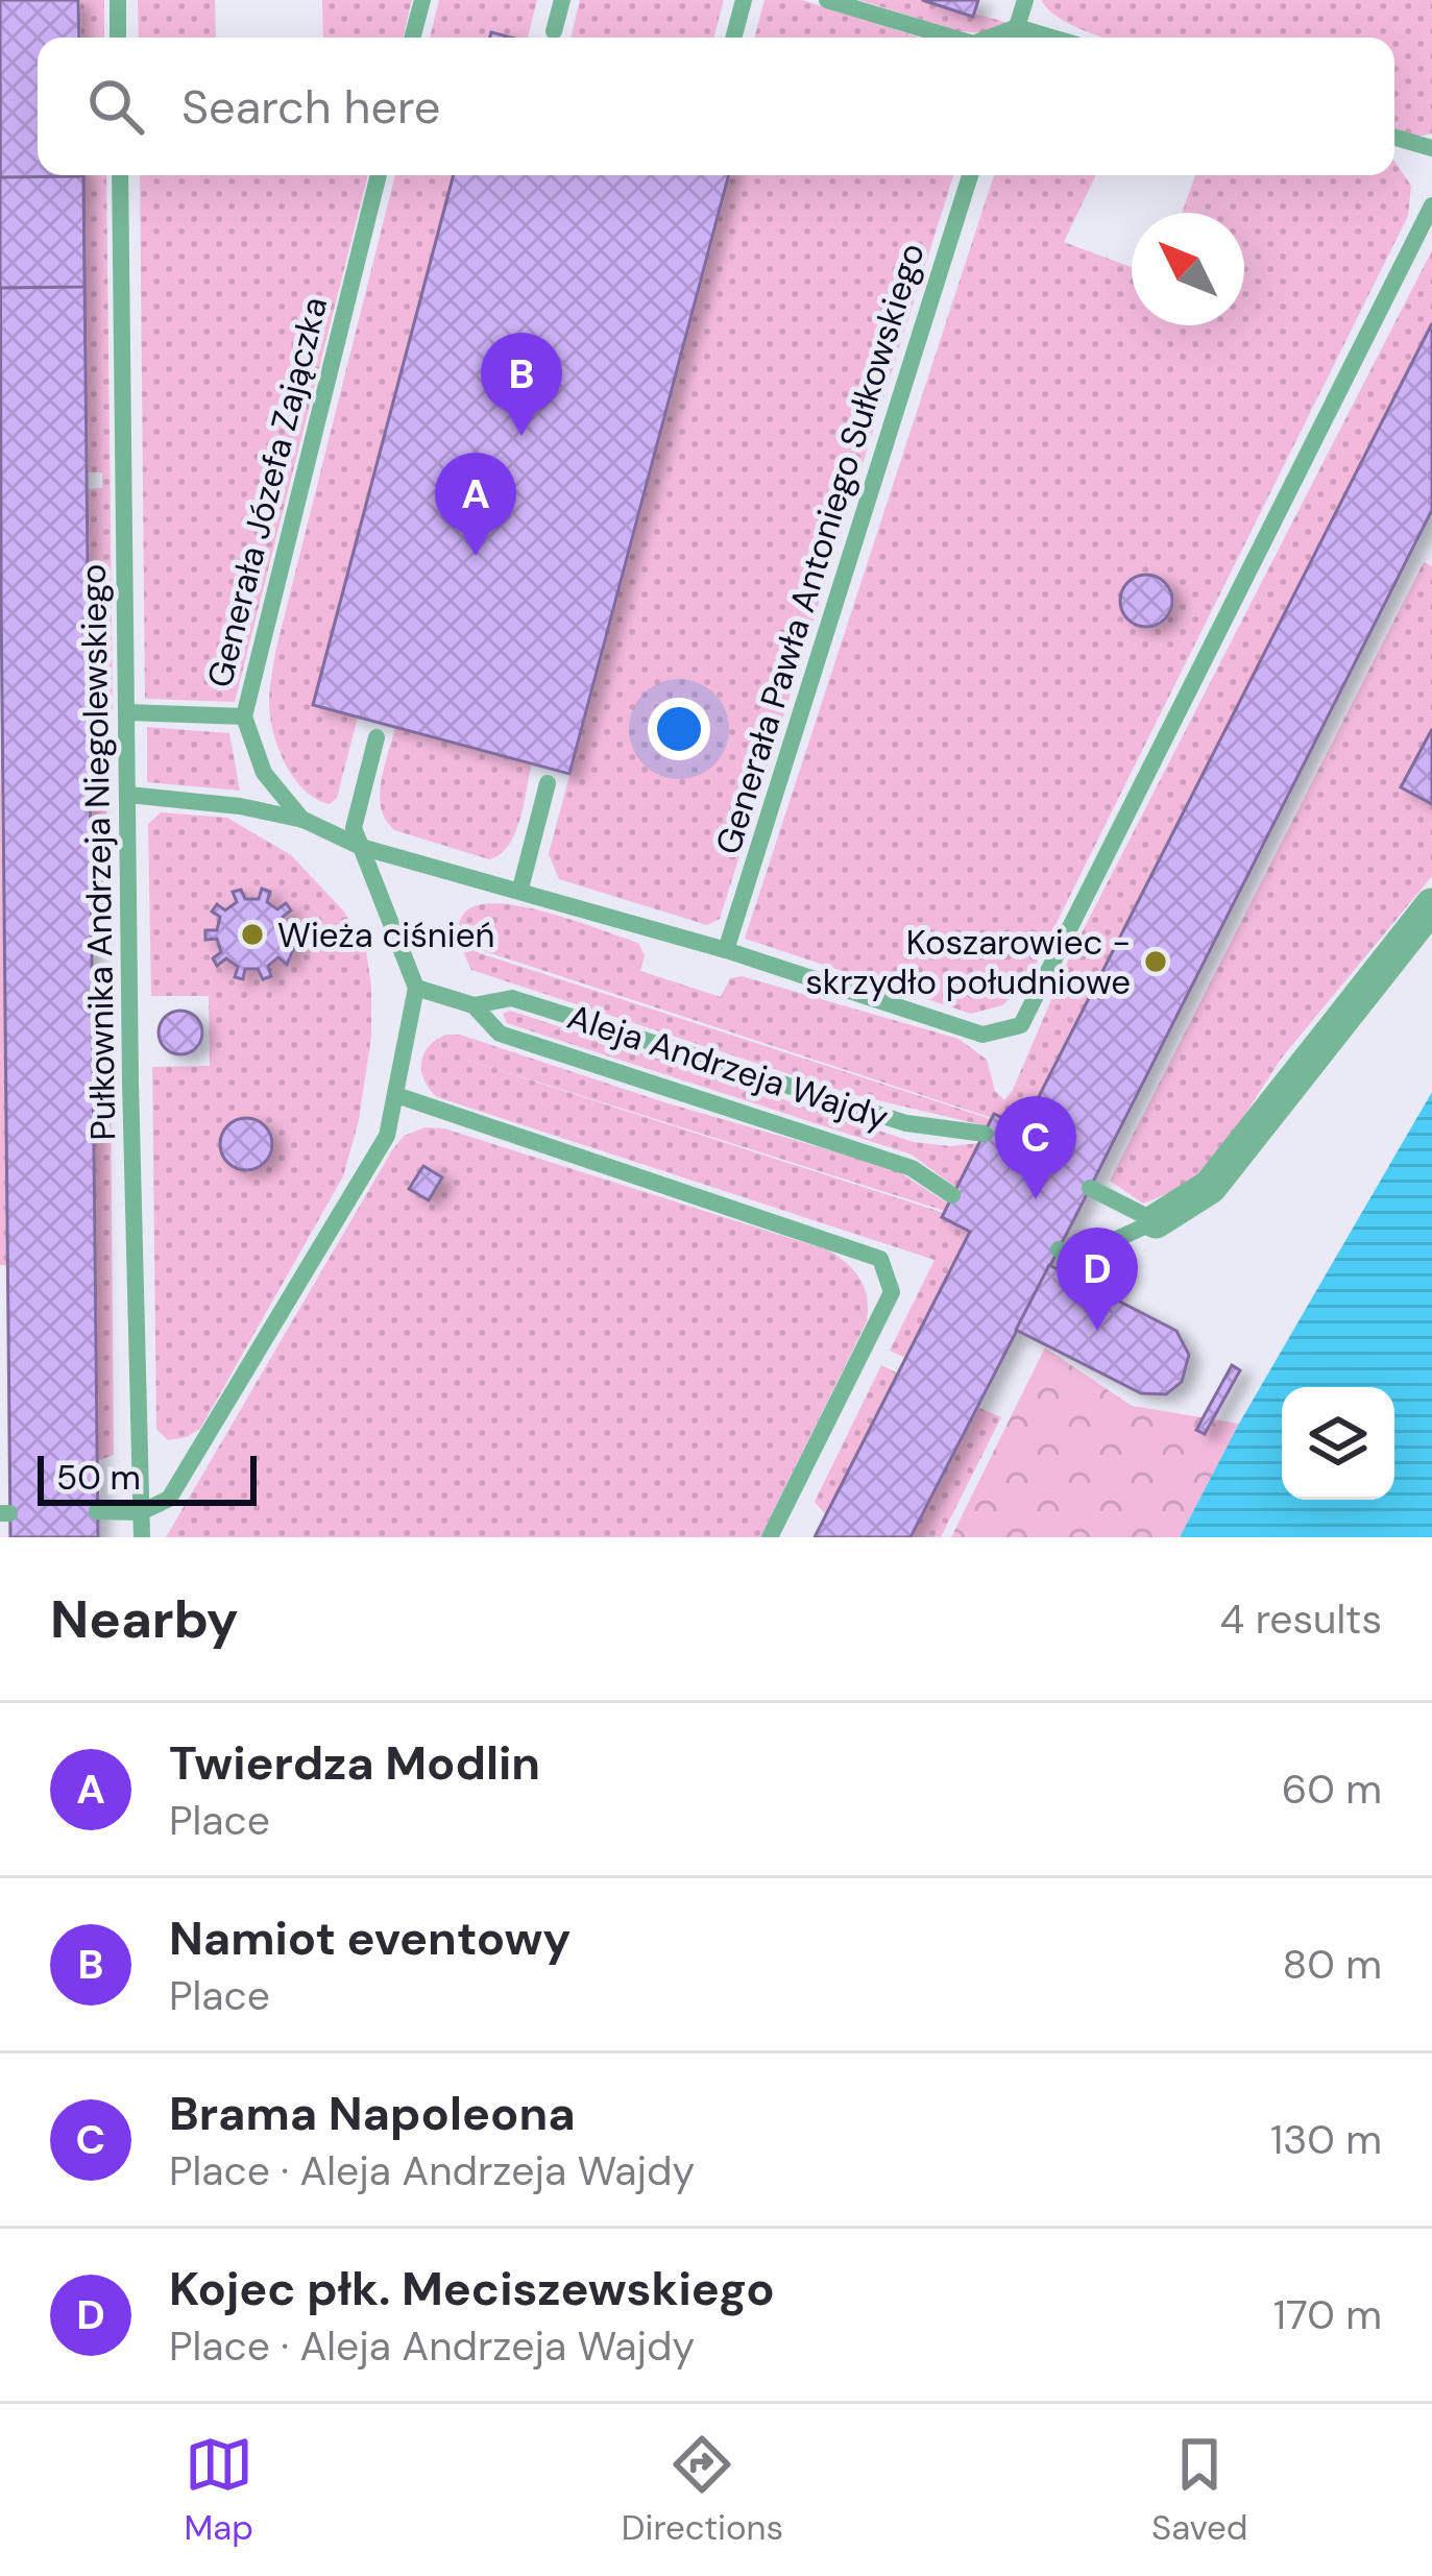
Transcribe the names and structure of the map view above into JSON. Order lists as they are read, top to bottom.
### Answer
{
  "streets": {
    "lane": [
      "Generała Józefa Zajączka",
      "Generała Pawła Antoniego Sułkowskiego",
      "Pułkownika Andrzeja Niegolewskiego",
      "Aleja Andrzeja Wajdy"
    ]
  },
  "places": ["Wieża ciśnień", "Koszarowiec - skrzydło południowe"],
  "scale_bar": "50 m",
  "north": "top left",
  "page": {
    "search": "Search here",
    "pins": [
      "B",
      "A",
      "C",
      "D"
    ],
    "scale": "50 m",
    "heading": ["Nearby", "4 results"],
    "list": [
      {
        "mark": "A",
        "name": "Twierdza Modlin",
        "note": "Place",
        "value": "60 m"
      },
      {
        "mark": "B",
        "name": "Namiot eventowy",
        "note": "Place",
        "value": "80 m"
      },
      {
        "mark": "C",
        "name": "Brama Napoleona",
        "note": "Place · Aleja Andrzeja Wajdy",
        "value": "130 m"
      },
      {
        "mark": "D",
        "name": "Kojec płk. Meciszewskiego",
        "note": "Place · Aleja Andrzeja Wajdy",
        "value": "170 m"
      }
    ],
    "nav": ["Map", "Directions", "Saved"]
  }
}
